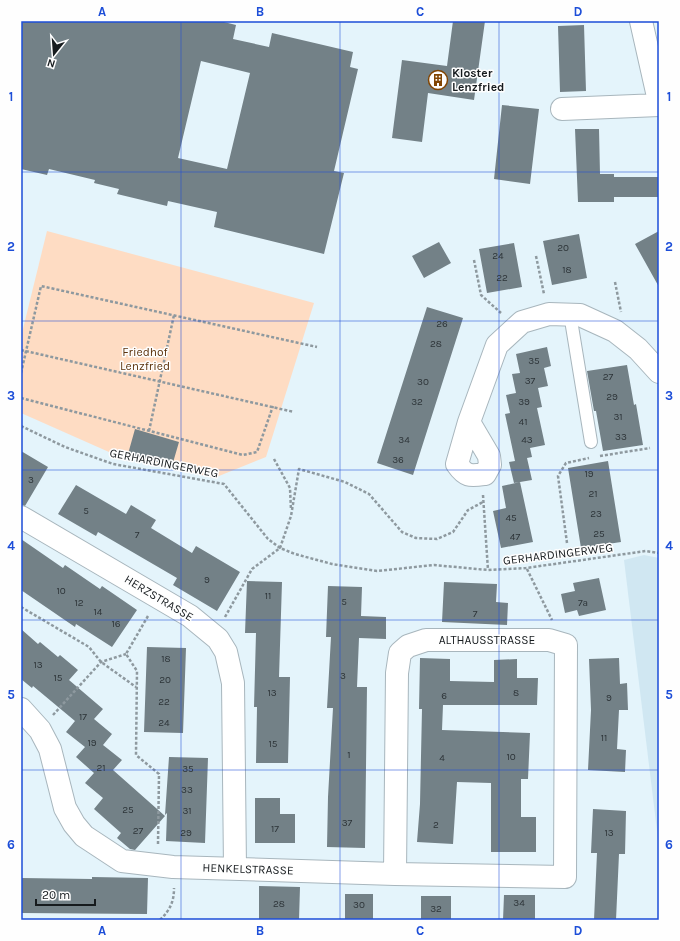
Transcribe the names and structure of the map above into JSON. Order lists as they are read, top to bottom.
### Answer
{
  "streets": {
    "street": ["HERZSTRASSE", "ALTHAUSSTRASSE", "HENKELSTRASSE"],
    "path": ["GERHARDINGERWEG"]
  },
  "crossings": [
    ["HERZSTRASSE", "HENKELSTRASSE"],
    ["ALTHAUSSTRASSE", "HENKELSTRASSE"]
  ],
  "parks": ["Friedhof Lenzfried"],
  "places": {
    "building": ["Kloster Lenzfried"]
  },
  "house_numbers": [
    "20",
    "24",
    "18",
    "22",
    "26",
    "28",
    "35",
    "27",
    "37",
    "30",
    "29",
    "32",
    "39",
    "31",
    "41",
    "33",
    "34",
    "43",
    "36",
    "19",
    "3",
    "21",
    "5",
    "23",
    "45",
    "25",
    "7",
    "47",
    "9",
    "10",
    "11",
    "5",
    "12",
    "7a",
    "14",
    "7",
    "16",
    "18",
    "13",
    "3",
    "15",
    "20",
    "13",
    "8",
    "6",
    "9",
    "22",
    "17",
    "24",
    "11",
    "19",
    "15",
    "1",
    "10",
    "4",
    "21",
    "35",
    "33",
    "25",
    "31",
    "37",
    "2",
    "17",
    "27",
    "29",
    "13",
    "34",
    "28",
    "30",
    "32"
  ],
  "scale_bar": "20 m",
  "north": "bottom",
  "grid": {
    "columns": [
      "A",
      "B",
      "C",
      "D"
    ],
    "rows": [
      "1",
      "2",
      "3",
      "4",
      "5",
      "6"
    ]
  }
}
